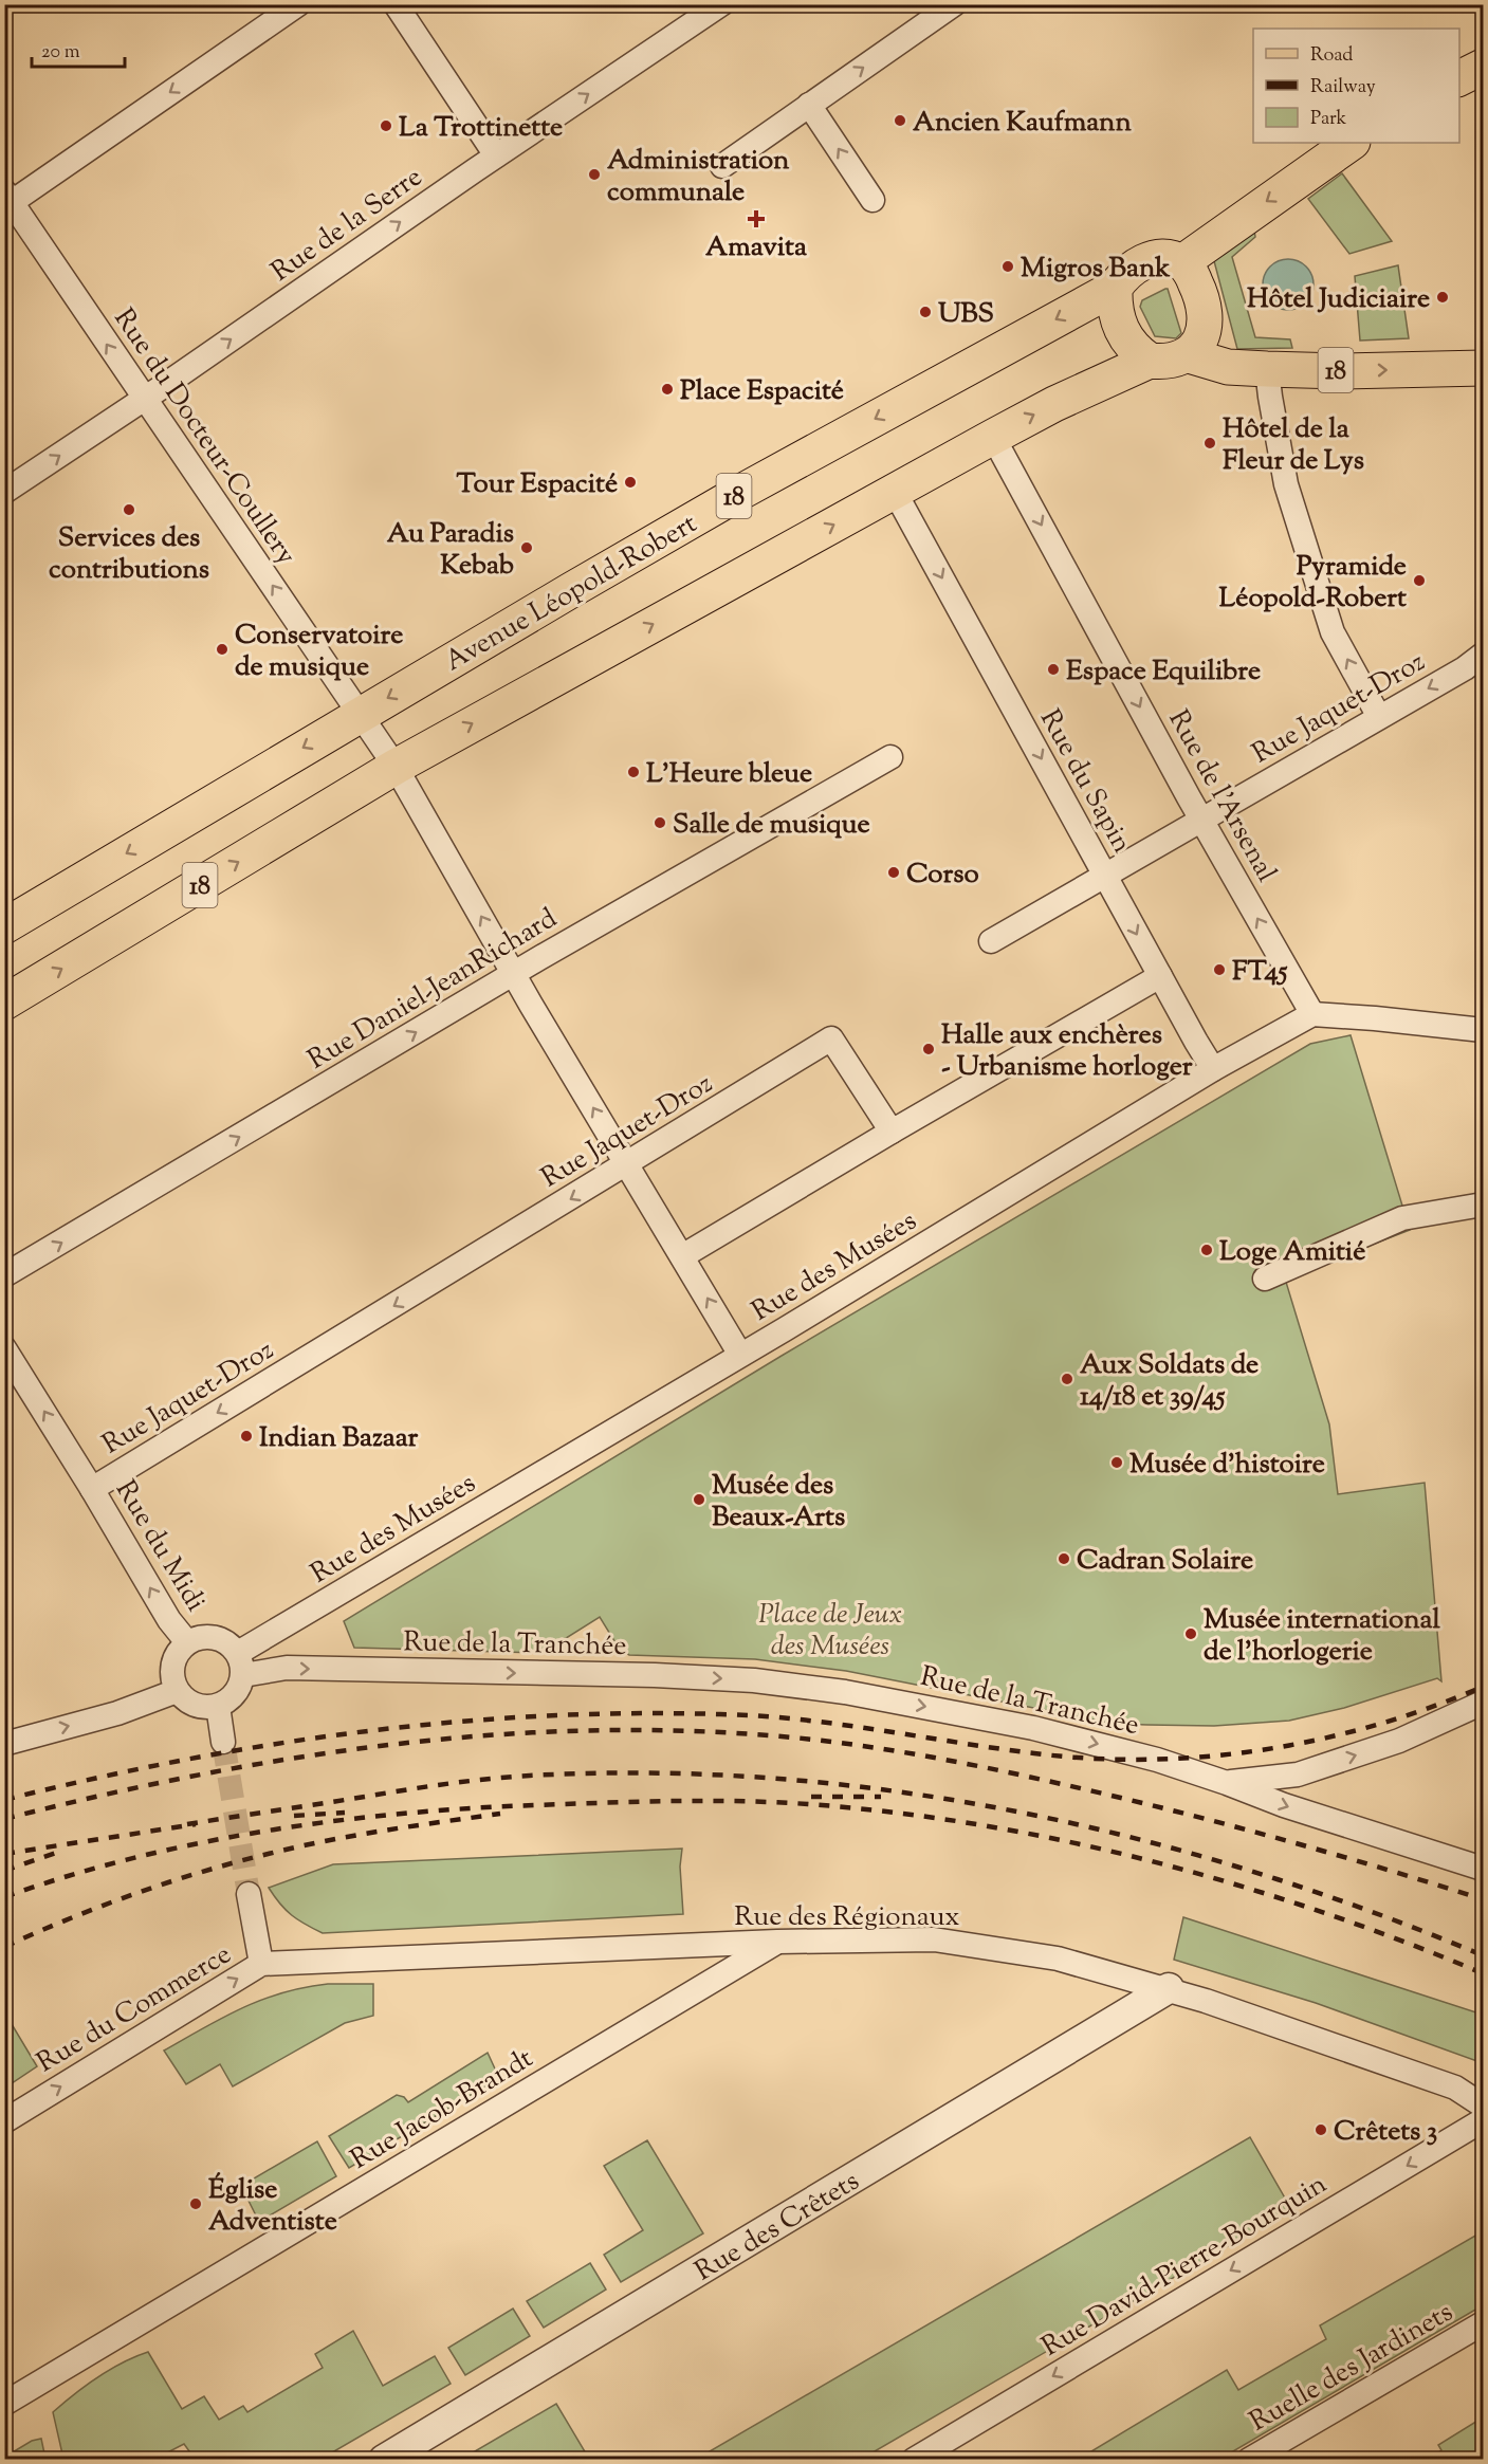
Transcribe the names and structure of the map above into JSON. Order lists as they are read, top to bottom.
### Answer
{
  "streets": {
    "main road": ["18", "Avenue Léopold-Robert"],
    "street": [
      "Rue de la Serre",
      "Rue du Docteur-Coullery",
      "Rue Jaquet-Droz",
      "Rue du Sapin",
      "Rue de l'Arsenal",
      "Rue Daniel-JeanRichard",
      "Rue des Musées",
      "Rue du Midi",
      "Rue de la Tranchée",
      "Rue des Régionaux",
      "Rue du Commerce",
      "Rue Jacob-Brandt",
      "Rue des Crêtets",
      "Rue David-Pierre-Bourquin",
      "Ruelle des Jardinets"
    ]
  },
  "crossings": [
    ["Rue de la Serre", "Rue du Docteur-Coullery"],
    ["18", "Avenue Léopold-Robert"],
    ["18", "Rue du Sapin"],
    ["18", "Rue de l'Arsenal"],
    ["Rue du Docteur-Coullery", "Avenue Léopold-Robert"],
    ["Rue Jaquet-Droz", "Rue du Sapin"],
    ["Rue Jaquet-Droz", "Rue de l'Arsenal"],
    ["Rue Jaquet-Droz", "Rue du Midi"],
    ["Rue du Sapin", "Rue des Musées"],
    ["Rue de l'Arsenal", "Rue des Musées"],
    ["Rue des Musées", "Rue du Midi"],
    ["Rue des Musées", "Rue de la Tranchée"],
    ["Rue du Midi", "Rue de la Tranchée"],
    ["Rue des Régionaux", "Rue du Commerce"],
    ["Rue des Régionaux", "Rue Jacob-Brandt"],
    ["Rue des Régionaux", "Rue des Crêtets"]
  ],
  "one_way": [
    "Rue de la Serre",
    "Rue du Docteur-Coullery",
    "Rue Jaquet-Droz",
    "Rue du Sapin",
    "Rue Daniel-JeanRichard",
    "Rue du Midi",
    "Rue de la Tranchée",
    "Rue du Commerce",
    "Rue David-Pierre-Bourquin"
  ],
  "parks": ["Place de Jeux des Musées"],
  "places": {
    "other": [
      "Ancien Kaufmann",
      "La Trottinette",
      "Administration communale",
      "Migros Bank",
      "Hôtel Judiciaire",
      "UBS",
      "Place Espacité",
      "Hôtel de la Fleur de Lys",
      "Tour Espacité",
      "Services des contributions",
      "Au Paradis Kebab",
      "Pyramide Léopold-Robert",
      "Conservatoire de musique",
      "Espace Equilibre",
      "L'Heure bleue",
      "Salle de musique",
      "Corso",
      "FT45",
      "Halle aux enchères - Urbanisme horloger",
      "Loge Amitié",
      "Aux Soldats de 14/18 et 39/45",
      "Indian Bazaar",
      "Musée d'histoire",
      "Musée des Beaux-Arts",
      "Cadran Solaire",
      "Musée international de l'horlogerie",
      "Crêtets 3",
      "Église Adventiste"
    ],
    "health": ["Amavita"]
  },
  "legend": ["Road", "Railway", "Park"],
  "scale_bar": "20 m"
}
